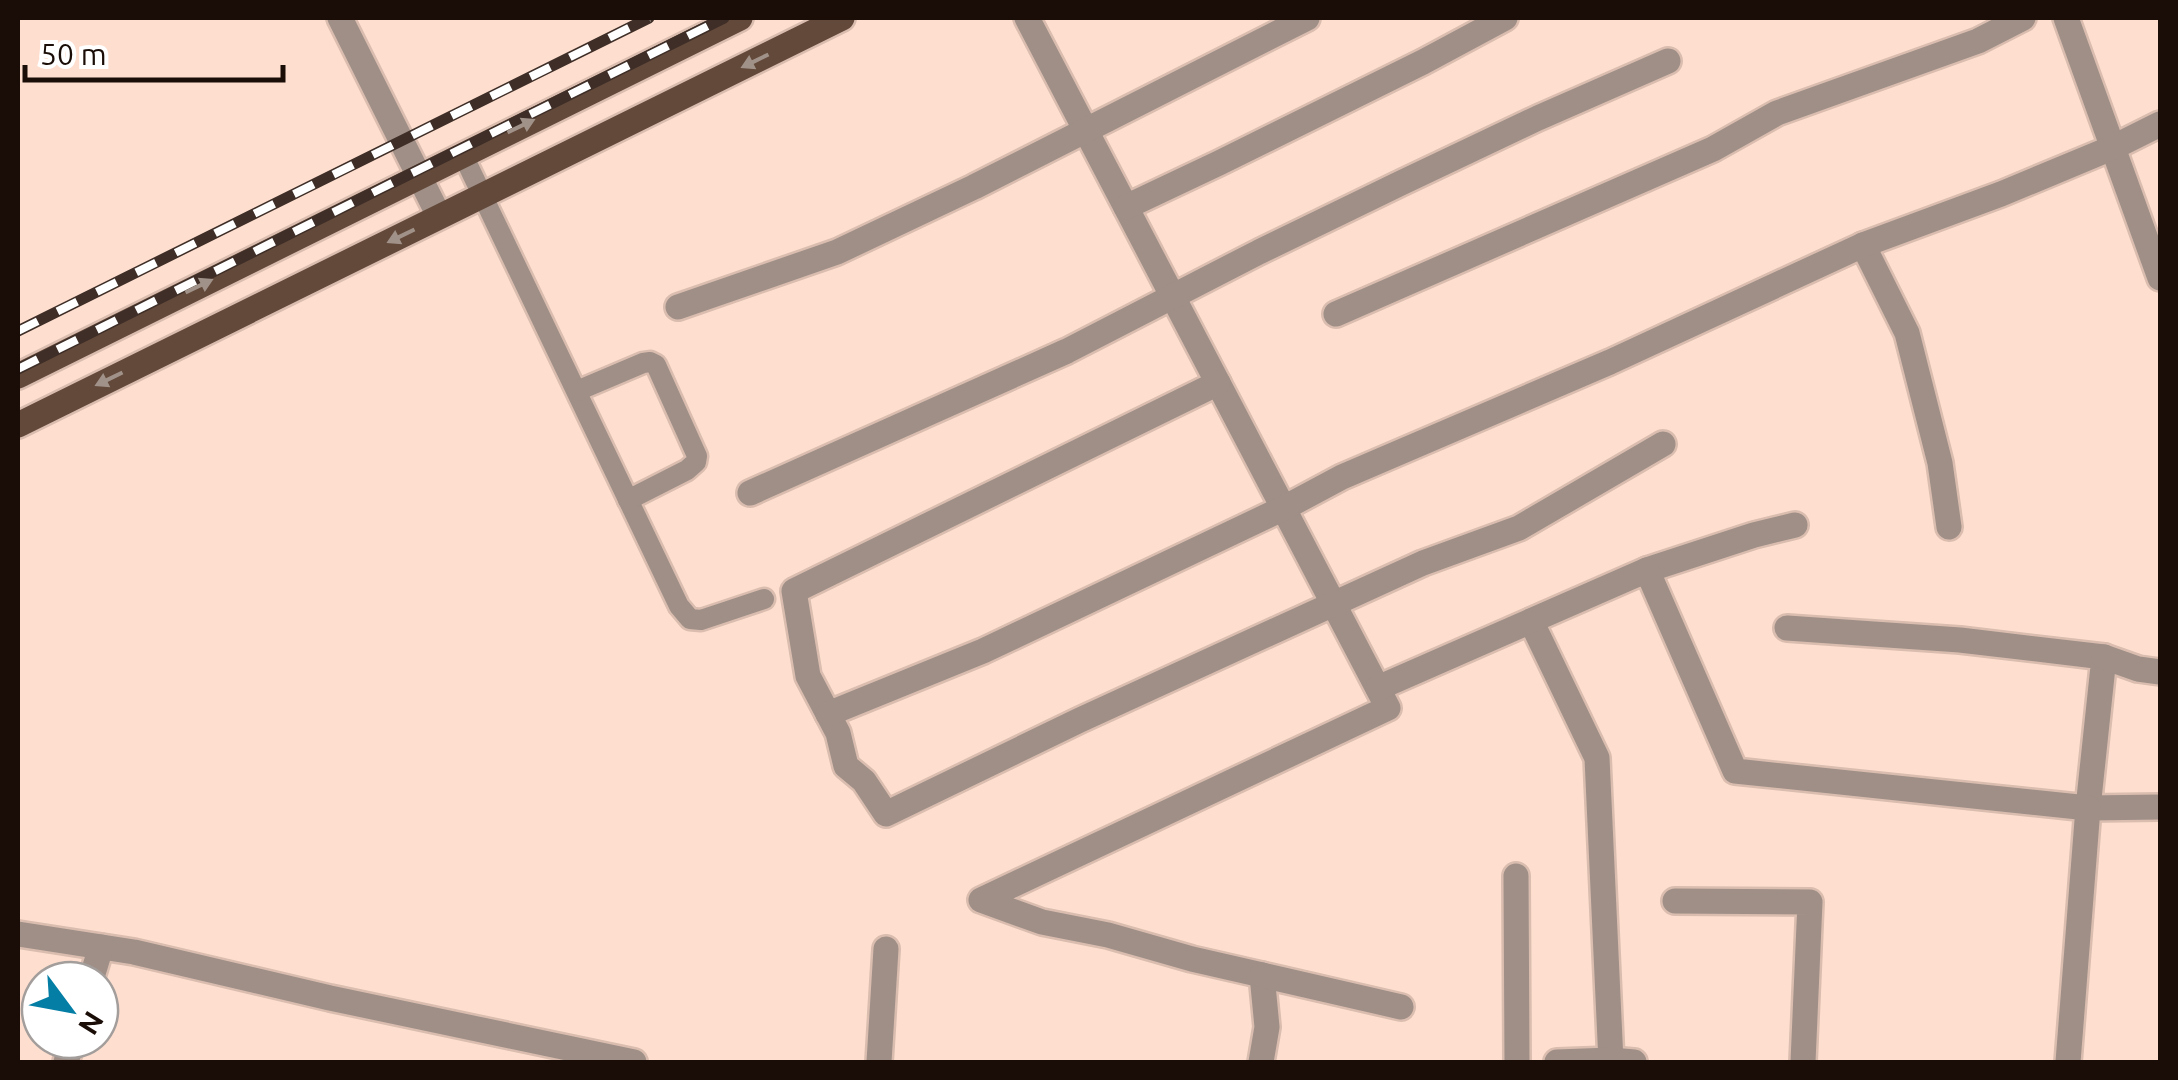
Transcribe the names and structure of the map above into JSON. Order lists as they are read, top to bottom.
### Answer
{
  "scale_bar": "50 m",
  "north": "bottom right"
}
